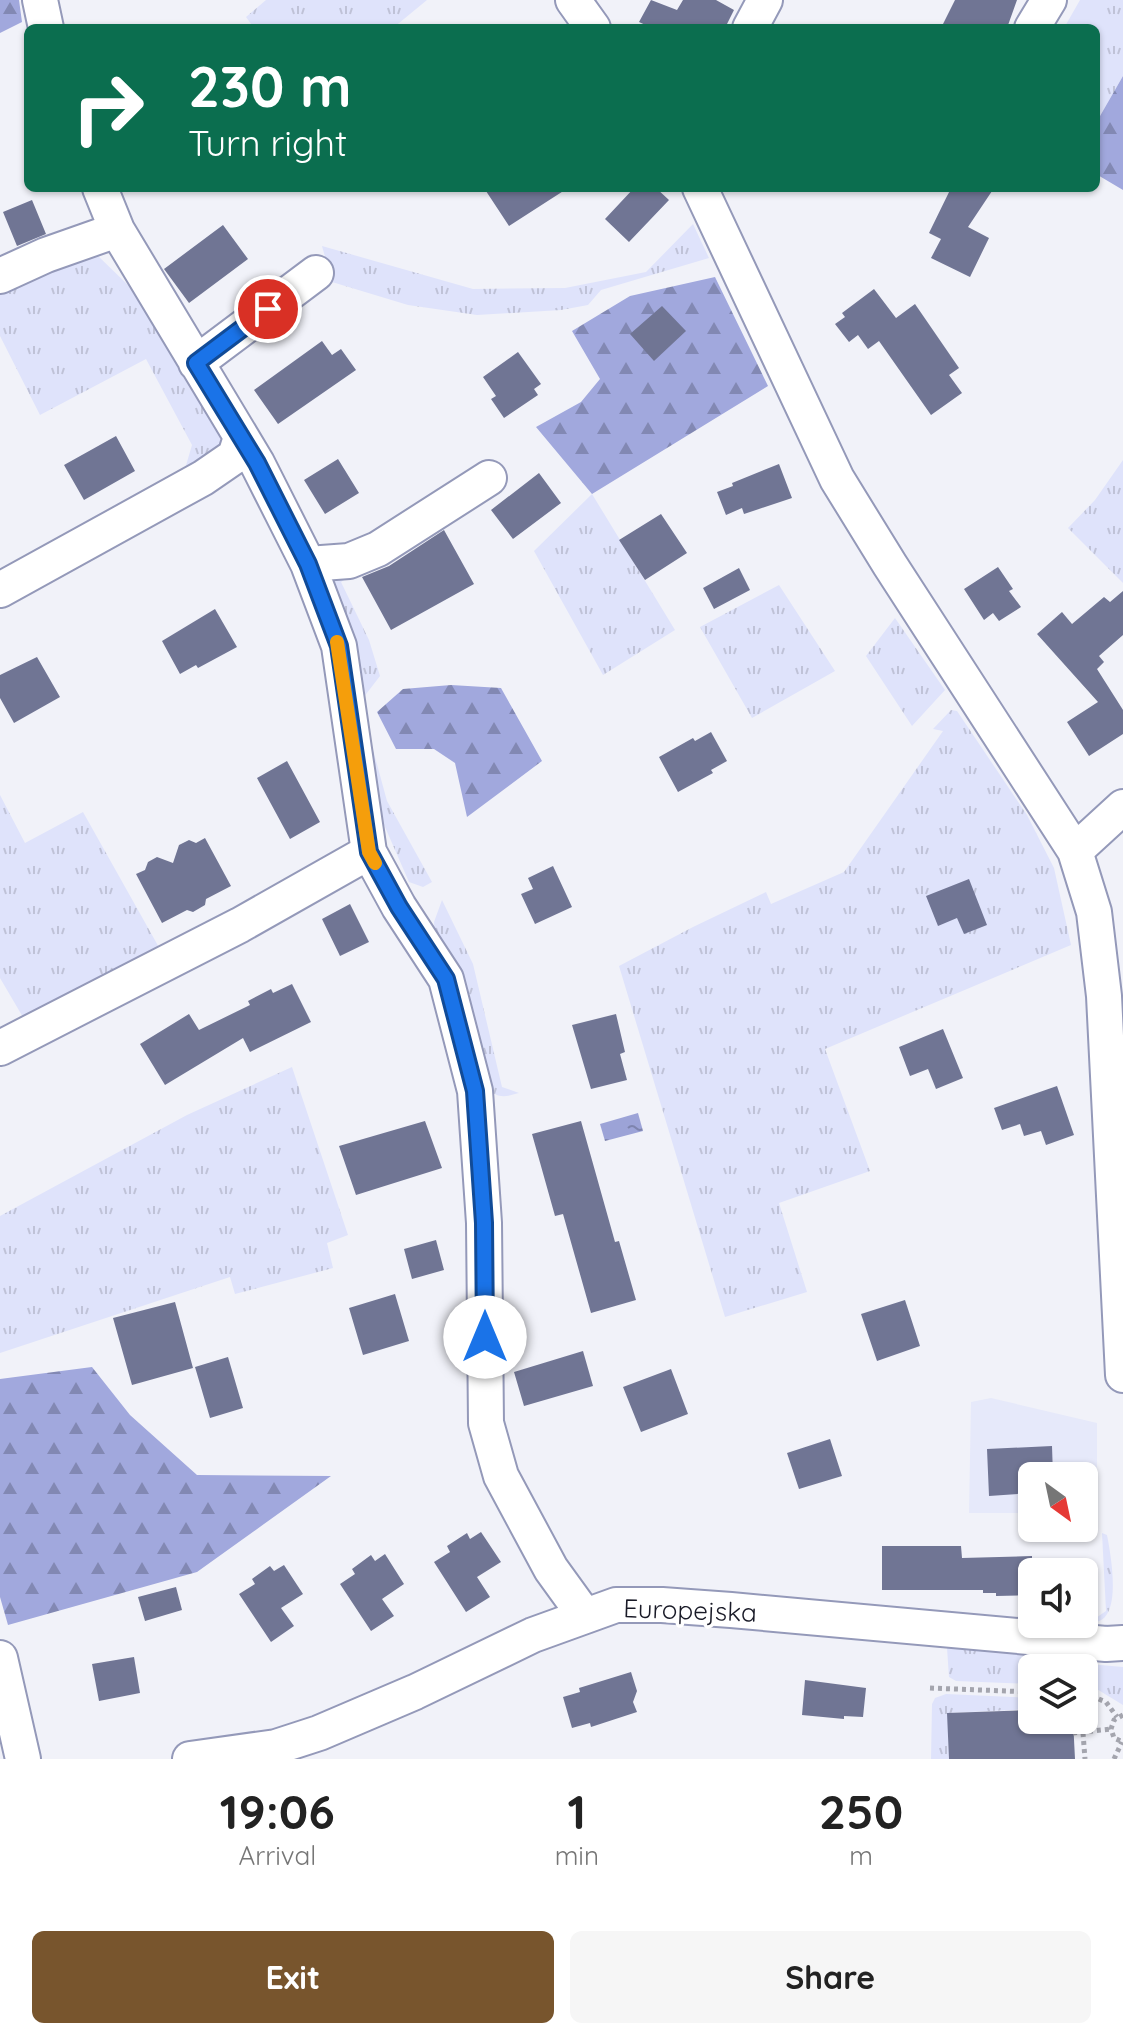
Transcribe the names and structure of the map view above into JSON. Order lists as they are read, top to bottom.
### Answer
{
  "streets": {
    "street": ["Europejska"]
  },
  "north": "bottom right",
  "page": {
    "turn": ["230 m", "Turn right"],
    "eta": [
      "19:06",
      "Arrival",
      "1",
      "min",
      "250",
      "m"
    ],
    "buttons": ["Exit", "Share"]
  }
}
